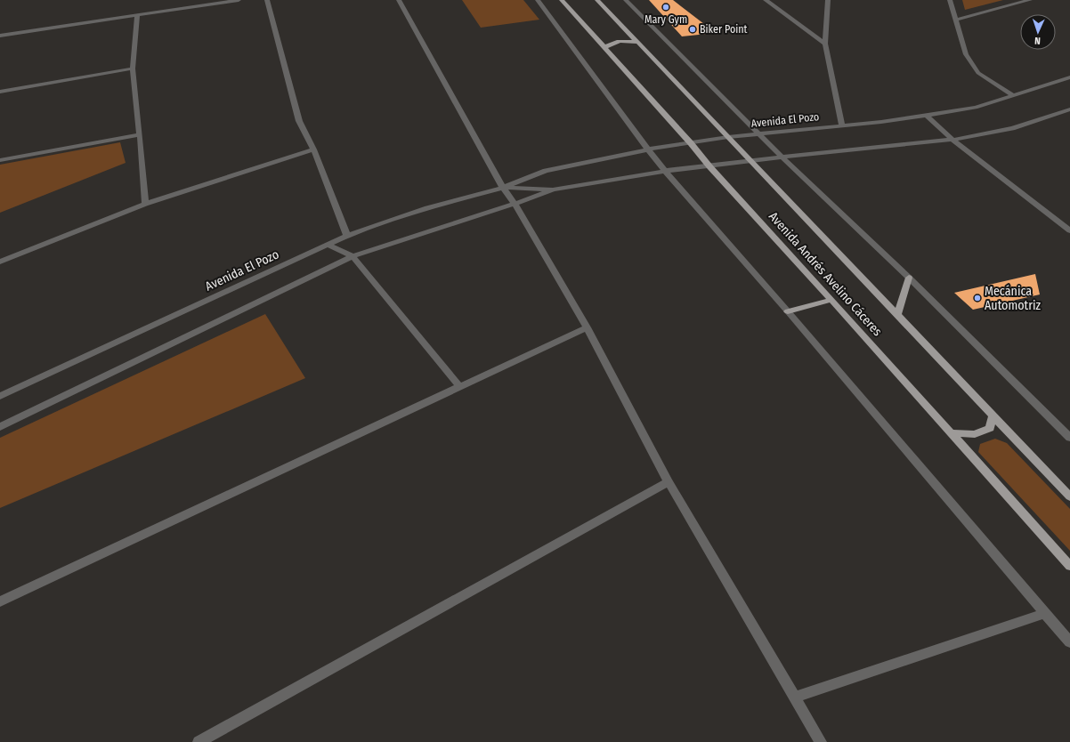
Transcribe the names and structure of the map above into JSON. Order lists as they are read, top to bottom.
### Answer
{
  "streets": {
    "main road": ["Avenida Andrés Avelino Cáceres"],
    "street": ["Avenida El Pozo"]
  },
  "crossings": [
    ["Avenida El Pozo", "Avenida Andrés Avelino Cáceres"]
  ],
  "places": ["Mary Gym", "Biker Point", "Mecánica Automotriz"],
  "north": "bottom"
}
